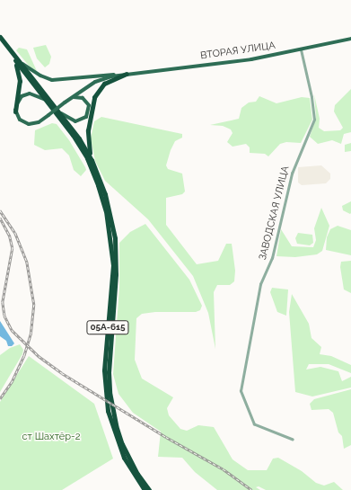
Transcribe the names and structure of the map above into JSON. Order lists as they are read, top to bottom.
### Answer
{
  "streets": {
    "highway": ["05А-615"],
    "main road": ["ВТОРАЯ УЛИЦА"],
    "street": ["ЗАВОДСКАЯ УЛИЦА"]
  },
  "crossings": [
    ["ВТОРАЯ УЛИЦА", "ЗАВОДСКАЯ УЛИЦА"]
  ],
  "parks": ["ст Шахтёр-2"]
}
